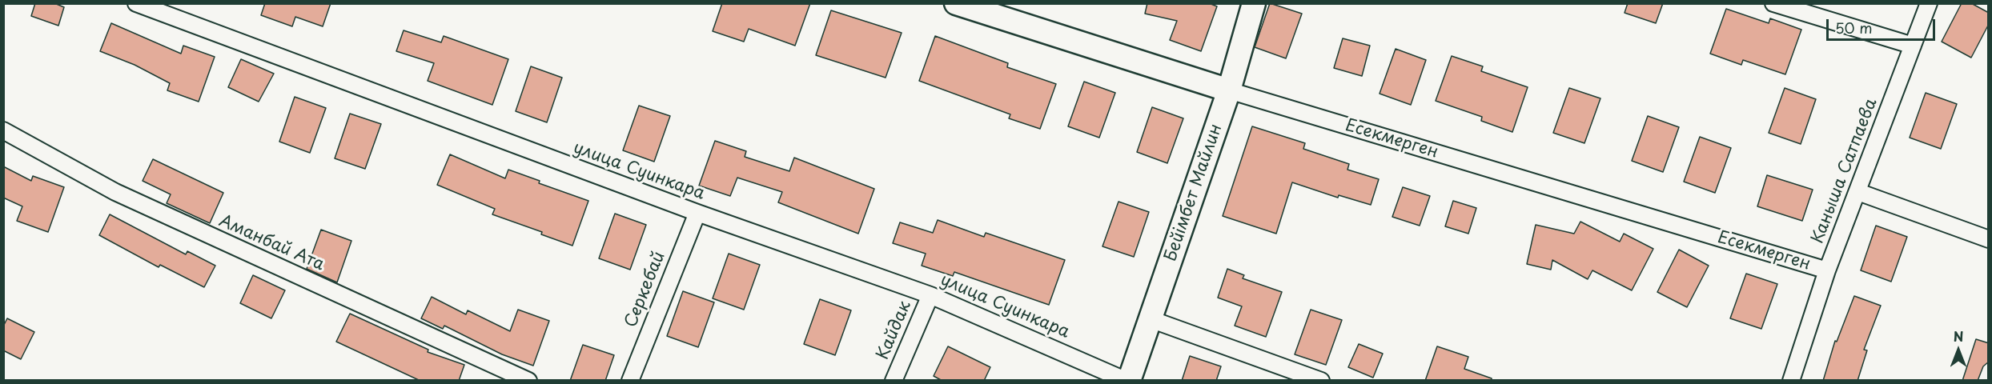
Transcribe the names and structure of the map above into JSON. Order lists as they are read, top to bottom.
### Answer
{
  "streets": {
    "street": [
      "Eсекмерген",
      "улица Суинкара",
      "Каныша Сатпаева",
      "Бейімбет Майлин",
      "Аманбай Ата",
      "Серкебай",
      "Кайдак"
    ]
  },
  "crossings": [
    ["Eсекмерген", "Каныша Сатпаева"],
    ["Eсекмерген", "Бейімбет Майлин"],
    ["улица Суинкара", "Бейімбет Майлин"],
    ["улица Суинкара", "Серкебай"],
    ["улица Суинкара", "Кайдак"]
  ],
  "scale_bar": "50 m",
  "north": "top"
}
